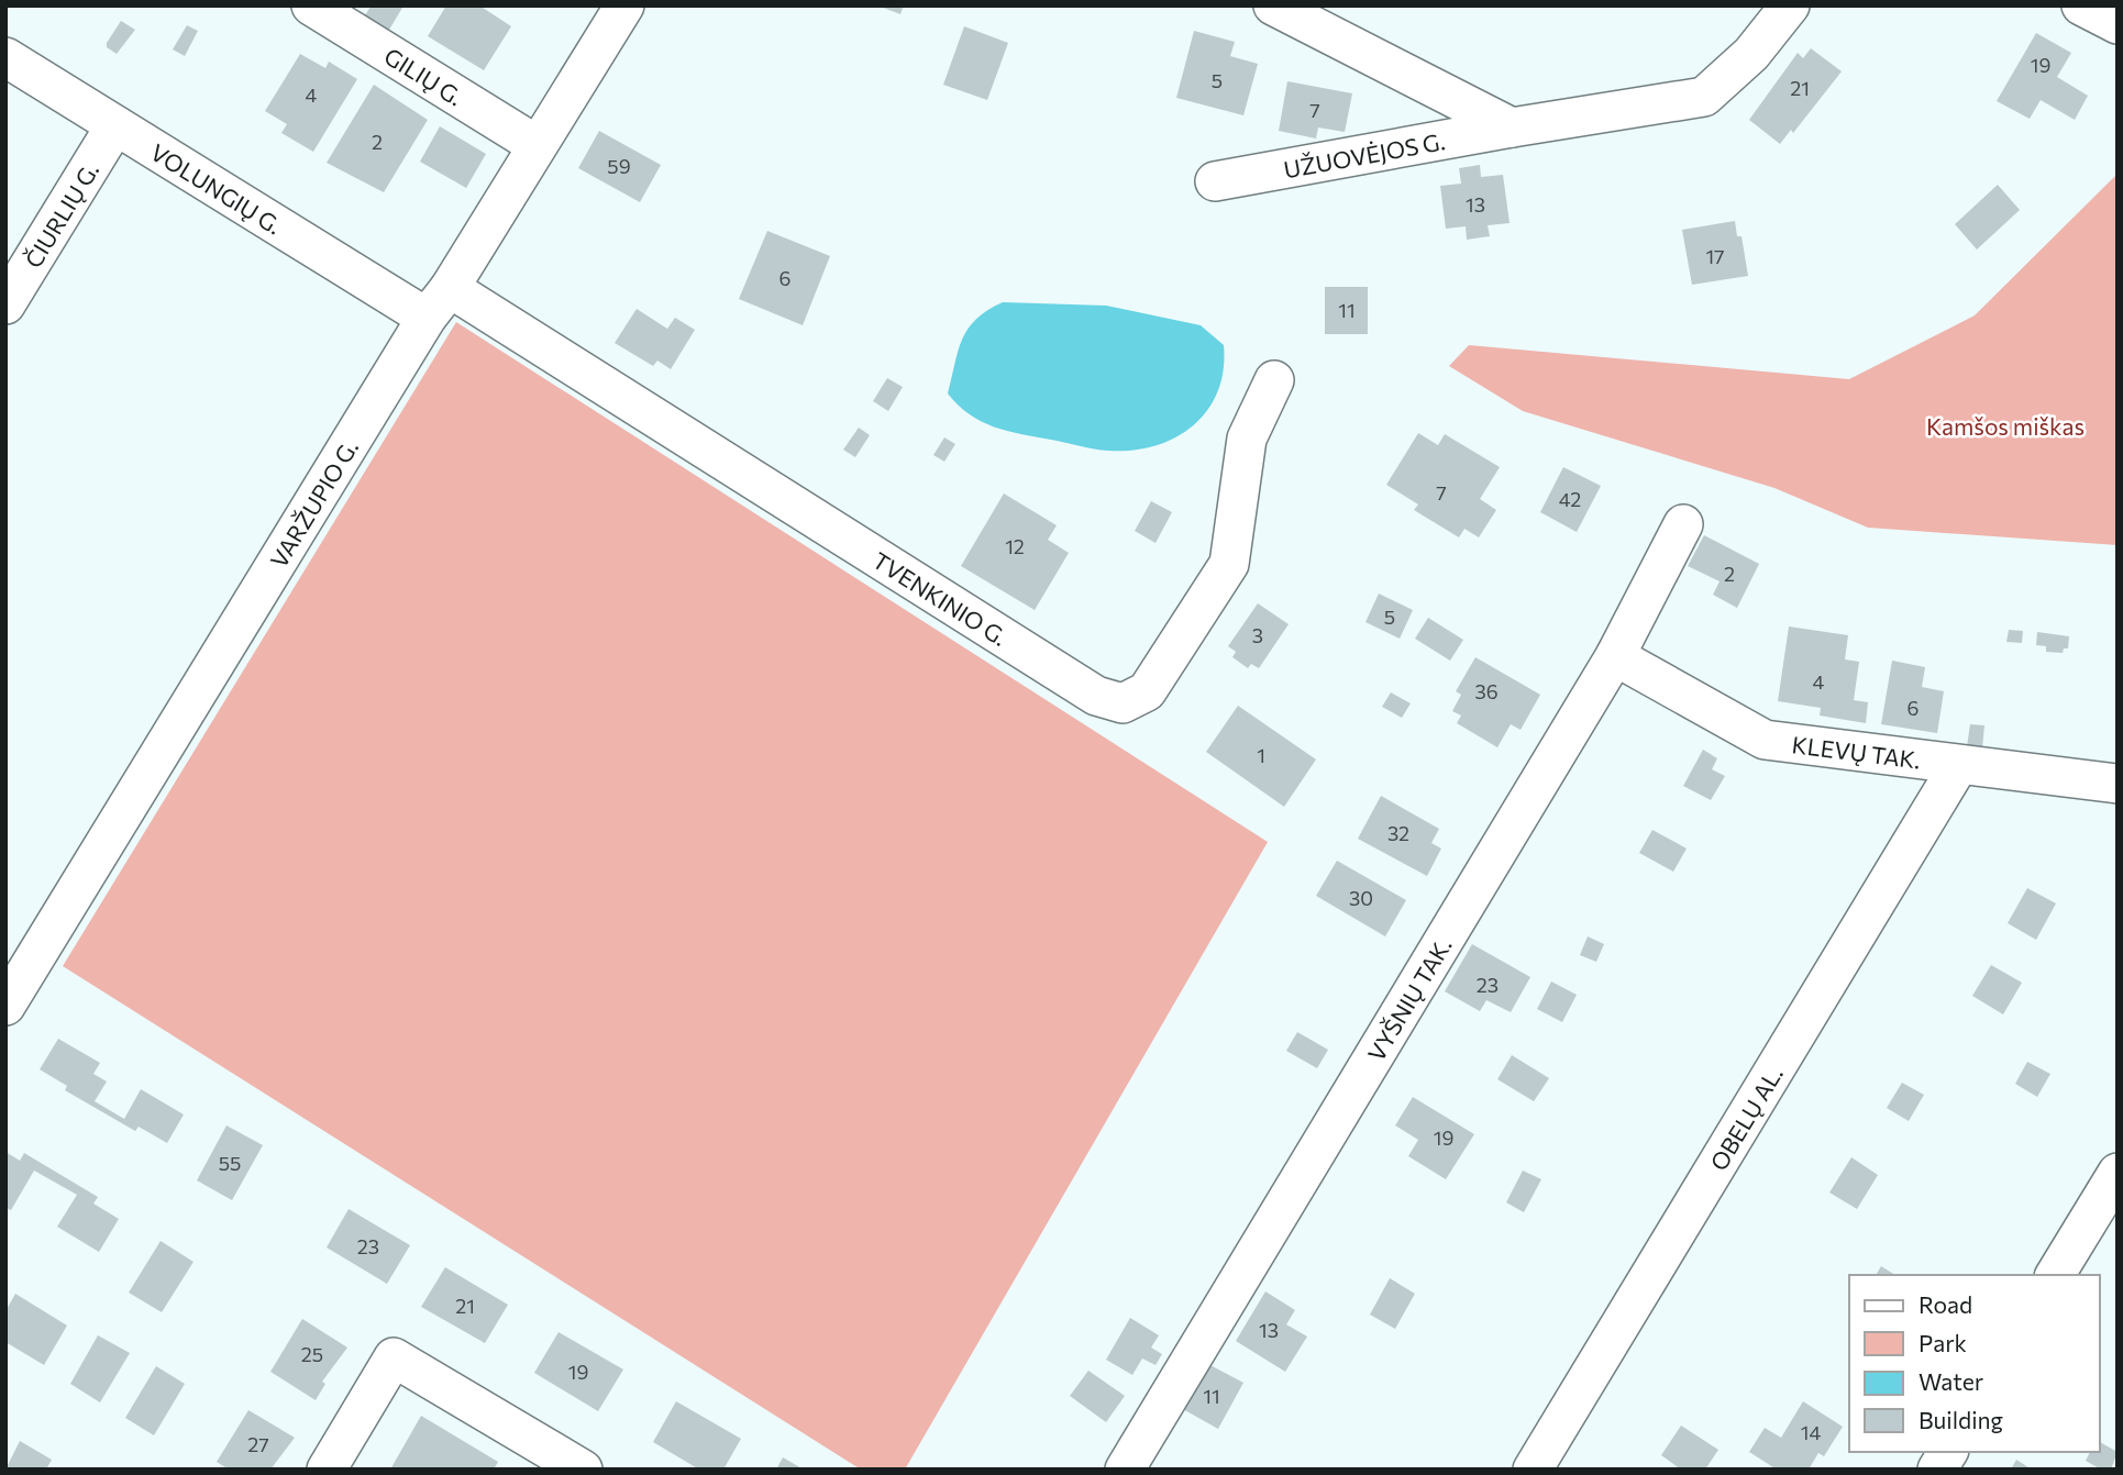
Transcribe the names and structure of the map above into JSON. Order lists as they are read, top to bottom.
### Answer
{
  "streets": {
    "street": [
      "GILIŲ G.",
      "UŽUOVĖJOS G.",
      "VOLUNGIŲ G.",
      "ČIURLIŲ G.",
      "VARŽUPIO G.",
      "TVENKINIO G.",
      "KLEVŲ TAK.",
      "VYŠNIŲ TAK.",
      "OBELŲ AL."
    ]
  },
  "crossings": [
    ["GILIŲ G.", "VARŽUPIO G."],
    ["VOLUNGIŲ G.", "ČIURLIŲ G."],
    ["VOLUNGIŲ G.", "VARŽUPIO G."],
    ["VARŽUPIO G.", "TVENKINIO G."],
    ["KLEVŲ TAK.", "VYŠNIŲ TAK."],
    ["KLEVŲ TAK.", "OBELŲ AL."]
  ],
  "parks": ["Kamšos miškas"],
  "house_numbers": [
    "19",
    "5",
    "21",
    "4",
    "7",
    "2",
    "59",
    "13",
    "17",
    "6",
    "11",
    "7",
    "42",
    "12",
    "2",
    "5",
    "3",
    "4",
    "36",
    "6",
    "1",
    "32",
    "30",
    "23",
    "19",
    "55",
    "23",
    "21",
    "13",
    "25",
    "19",
    "11",
    "14",
    "27"
  ],
  "legend": [
    "Road",
    "Park",
    "Water",
    "Building"
  ]
}
